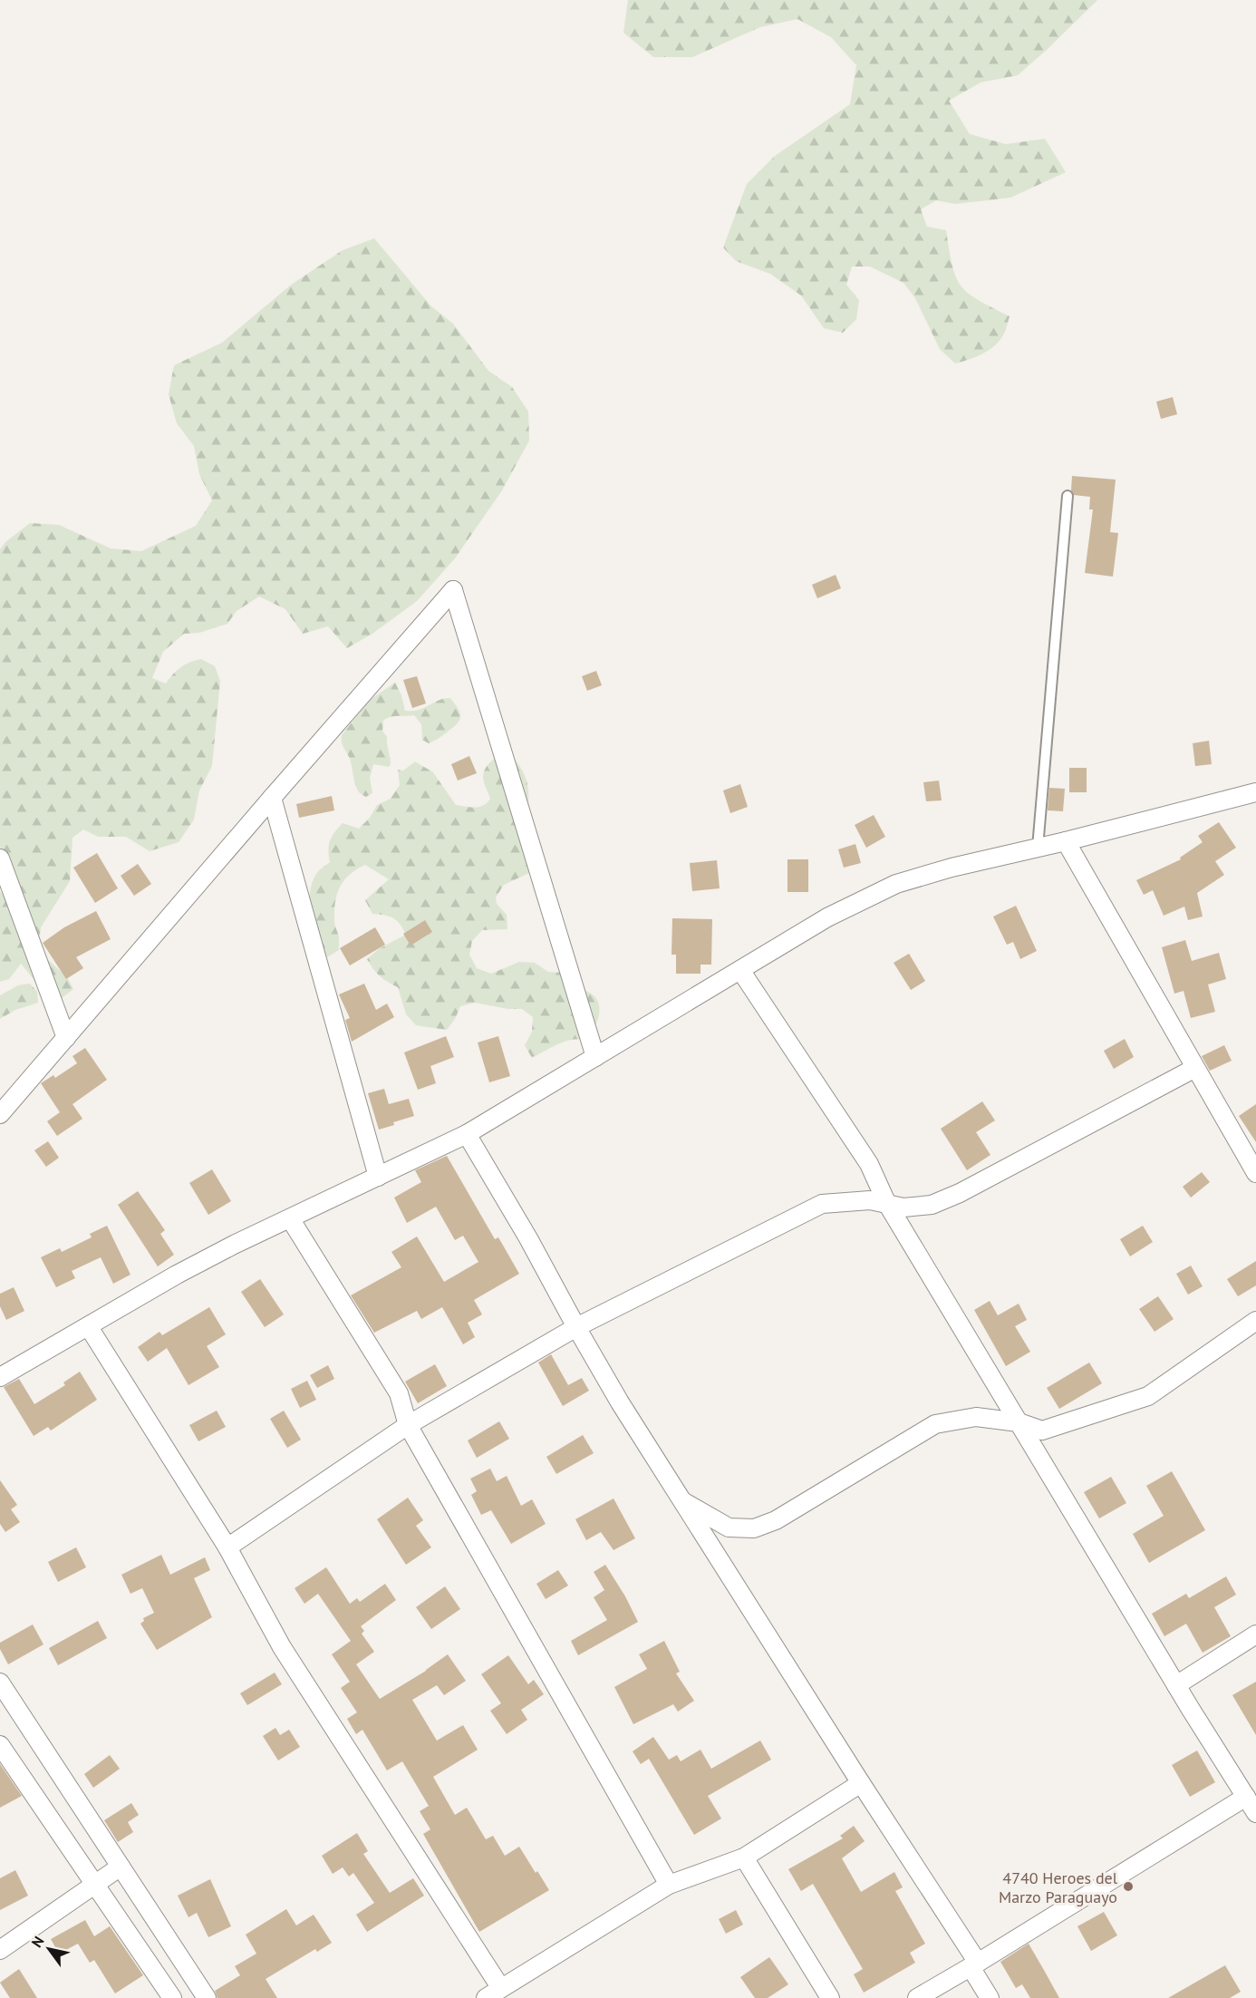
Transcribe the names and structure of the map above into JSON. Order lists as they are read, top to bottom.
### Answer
{
  "places": ["4740 Heroes del Marzo Paraguayo"],
  "north": "top left"
}
